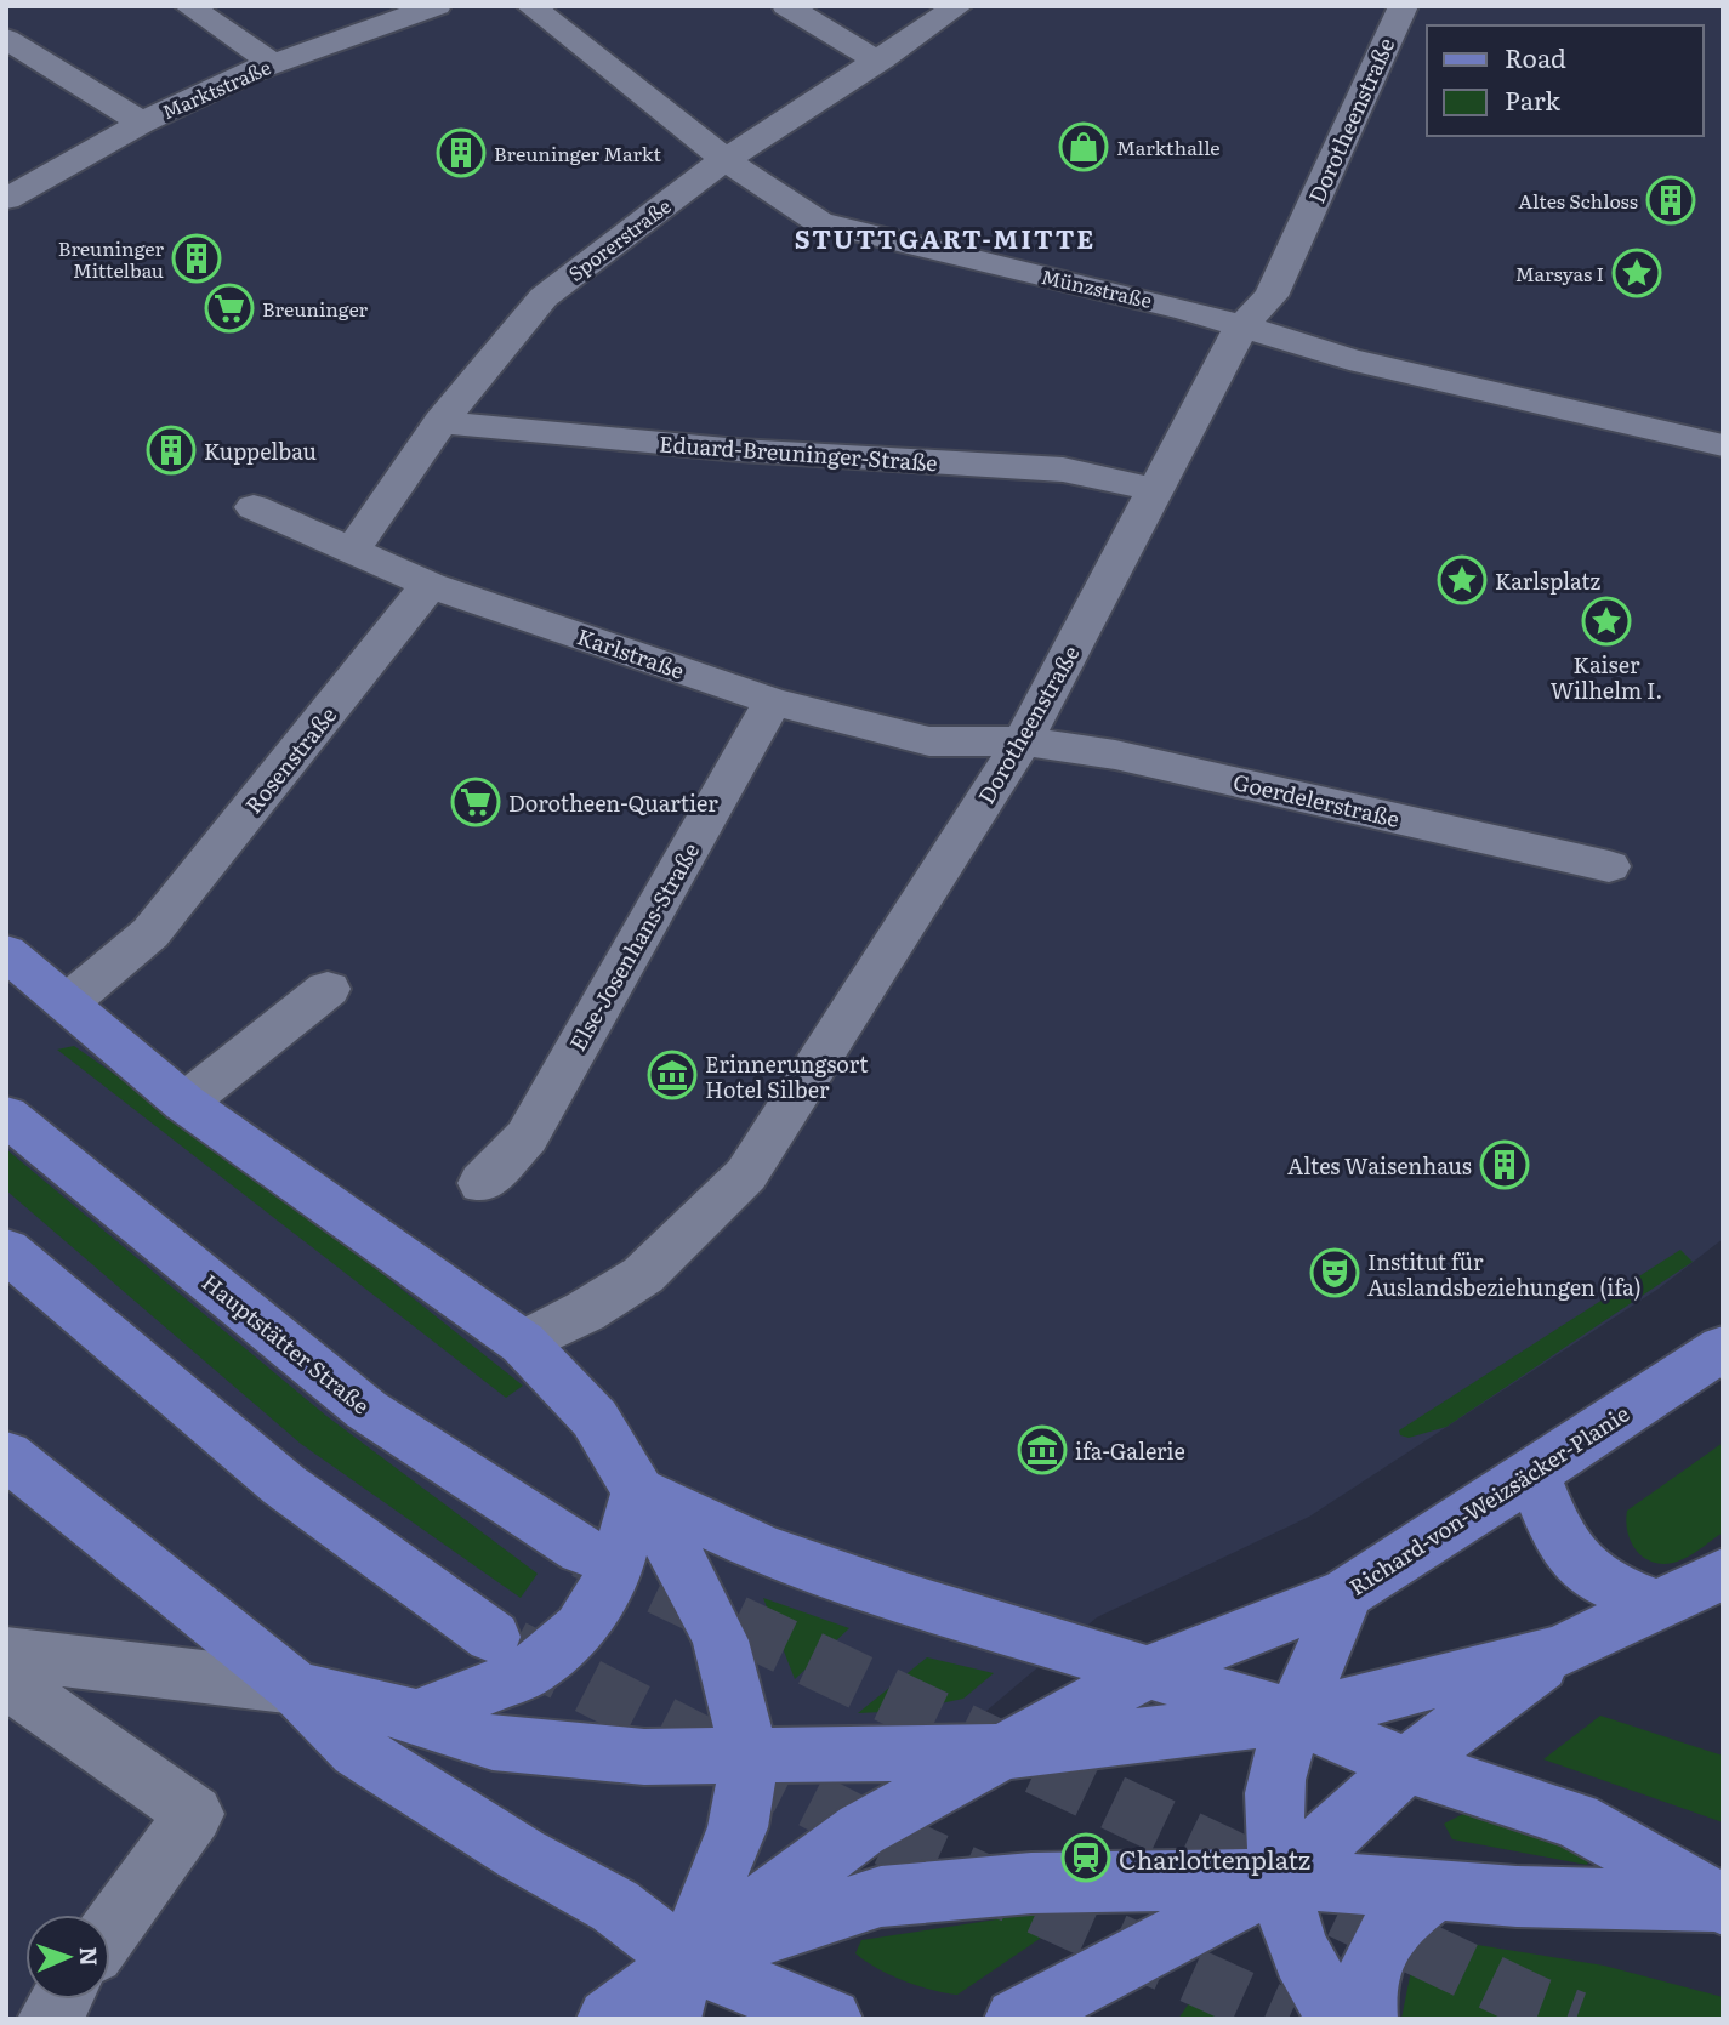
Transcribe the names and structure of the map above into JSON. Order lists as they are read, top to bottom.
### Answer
{
  "streets": {
    "main road": ["Hauptstätter Straße", "Richard-von-Weizsäcker-Planie"],
    "street": [
      "Marktstraße",
      "Dorotheenstraße",
      "Sporerstraße",
      "Münzstraße",
      "Eduard-Breuninger-Straße",
      "Karlstraße",
      "Rosenstraße",
      "Goerdelerstraße",
      "Else-Josenhans-Straße"
    ]
  },
  "crossings": [
    ["Dorotheenstraße", "Münzstraße"],
    ["Dorotheenstraße", "Eduard-Breuninger-Straße"],
    ["Dorotheenstraße", "Karlstraße"],
    ["Dorotheenstraße", "Goerdelerstraße"],
    ["Sporerstraße", "Münzstraße"],
    ["Sporerstraße", "Eduard-Breuninger-Straße"],
    ["Sporerstraße", "Karlstraße"],
    ["Karlstraße", "Rosenstraße"],
    ["Karlstraße", "Goerdelerstraße"],
    ["Karlstraße", "Else-Josenhans-Straße"]
  ],
  "districts": ["STUTTGART-MITTE"],
  "places": {
    "shop": ["Markthalle"],
    "building": [
      "Breuninger Markt",
      "Altes Schloss",
      "Breuninger Mittelbau",
      "Kuppelbau",
      "Altes Waisenhaus"
    ],
    "place": ["Marsyas I", "Karlsplatz", "Kaiser Wilhelm I."],
    "supermarket": ["Breuninger", "Dorotheen-Quartier"],
    "museum": ["Erinnerungsort Hotel Silber", "ifa-Galerie"],
    "theatre": ["Institut für Auslandsbeziehungen (ifa)"],
    "station": ["Charlottenplatz"]
  },
  "legend": ["Road", "Park"],
  "north": "right"
}
